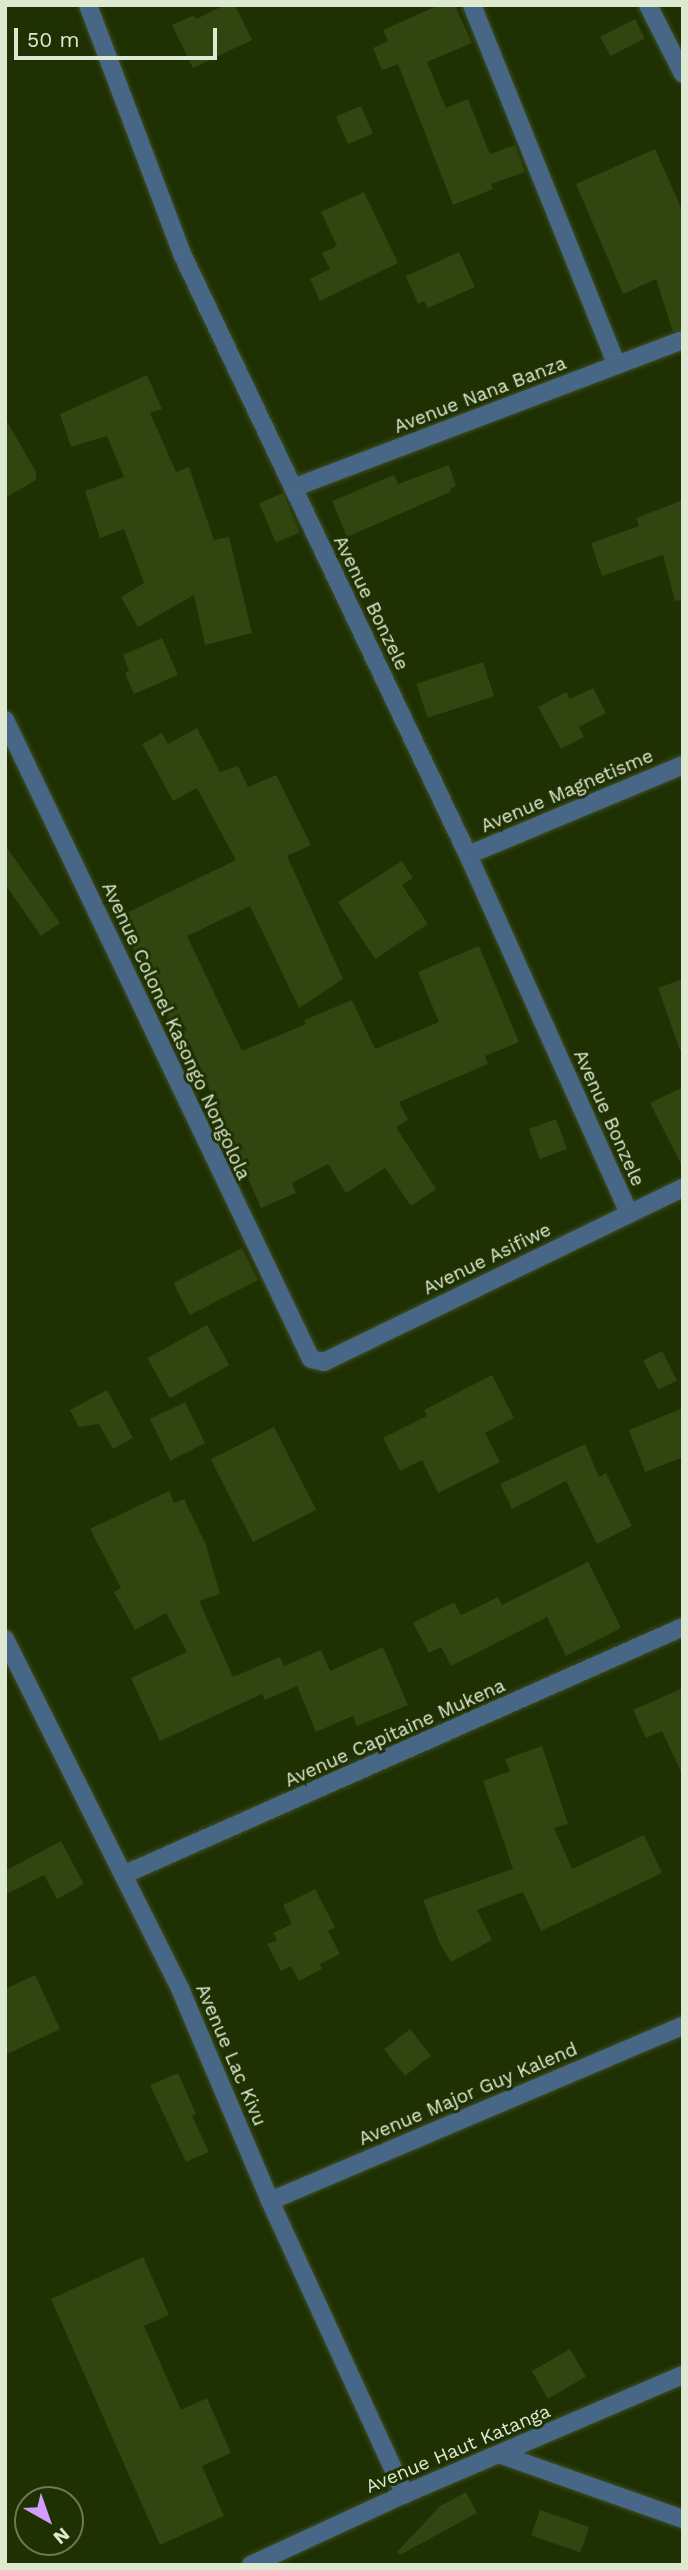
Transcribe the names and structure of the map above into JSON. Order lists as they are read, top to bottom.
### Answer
{
  "streets": {
    "street": [
      "Avenue Nana Banza",
      "Avenue Bonzele",
      "Avenue Magnetisme",
      "Avenue Colonel Kasongo Nongolola",
      "Avenue Asifiwe",
      "Avenue Capitaine Mukena",
      "Avenue Lac Kivu",
      "Avenue Major Guy Kalend",
      "Avenue Haut Katanga"
    ]
  },
  "crossings": [
    ["Avenue Nana Banza", "Avenue Bonzele"],
    ["Avenue Bonzele", "Avenue Magnetisme"],
    ["Avenue Bonzele", "Avenue Asifiwe"],
    ["Avenue Colonel Kasongo Nongolola", "Avenue Asifiwe"],
    ["Avenue Capitaine Mukena", "Avenue Lac Kivu"],
    ["Avenue Lac Kivu", "Avenue Major Guy Kalend"],
    ["Avenue Lac Kivu", "Avenue Haut Katanga"]
  ],
  "scale_bar": "50 m",
  "north": "bottom right"
}
